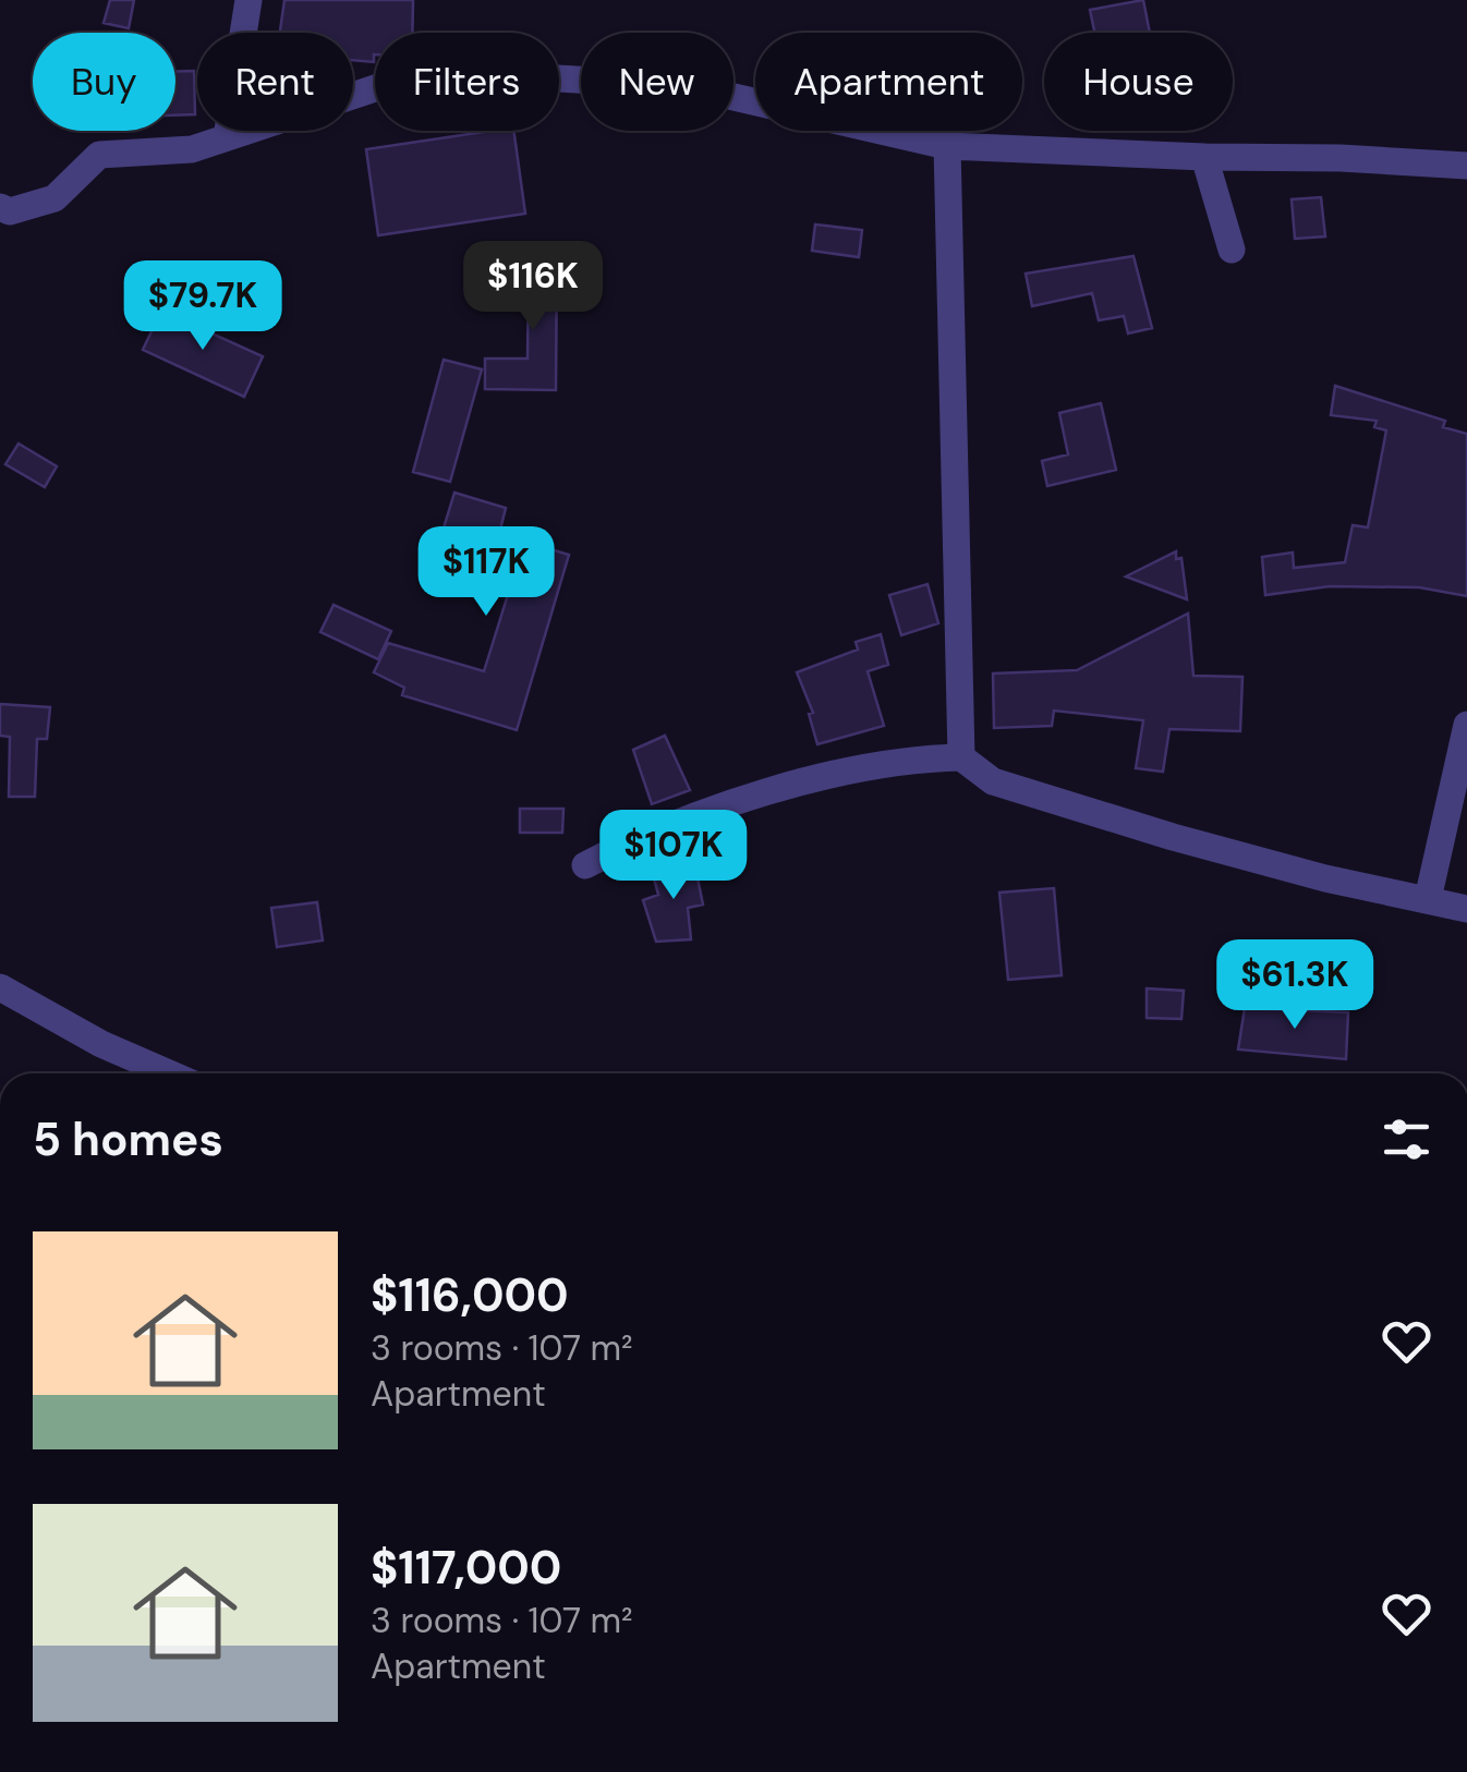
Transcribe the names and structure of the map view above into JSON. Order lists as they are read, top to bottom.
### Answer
{
  "page": {
    "chip": [
      "Buy",
      "Rent",
      "Filters",
      "New",
      "Apartment",
      "House"
    ],
    "price": [
      "$116K",
      "$79.7K",
      "$117K",
      "$107K",
      "$61.3K"
    ],
    "heading": "5 homes",
    "list": [
      {
        "name": "$116,000",
        "note": "3 rooms · 107 m² · Apartment"
      },
      {
        "name": "$117,000",
        "note": "3 rooms · 107 m² · Apartment"
      }
    ]
  }
}
